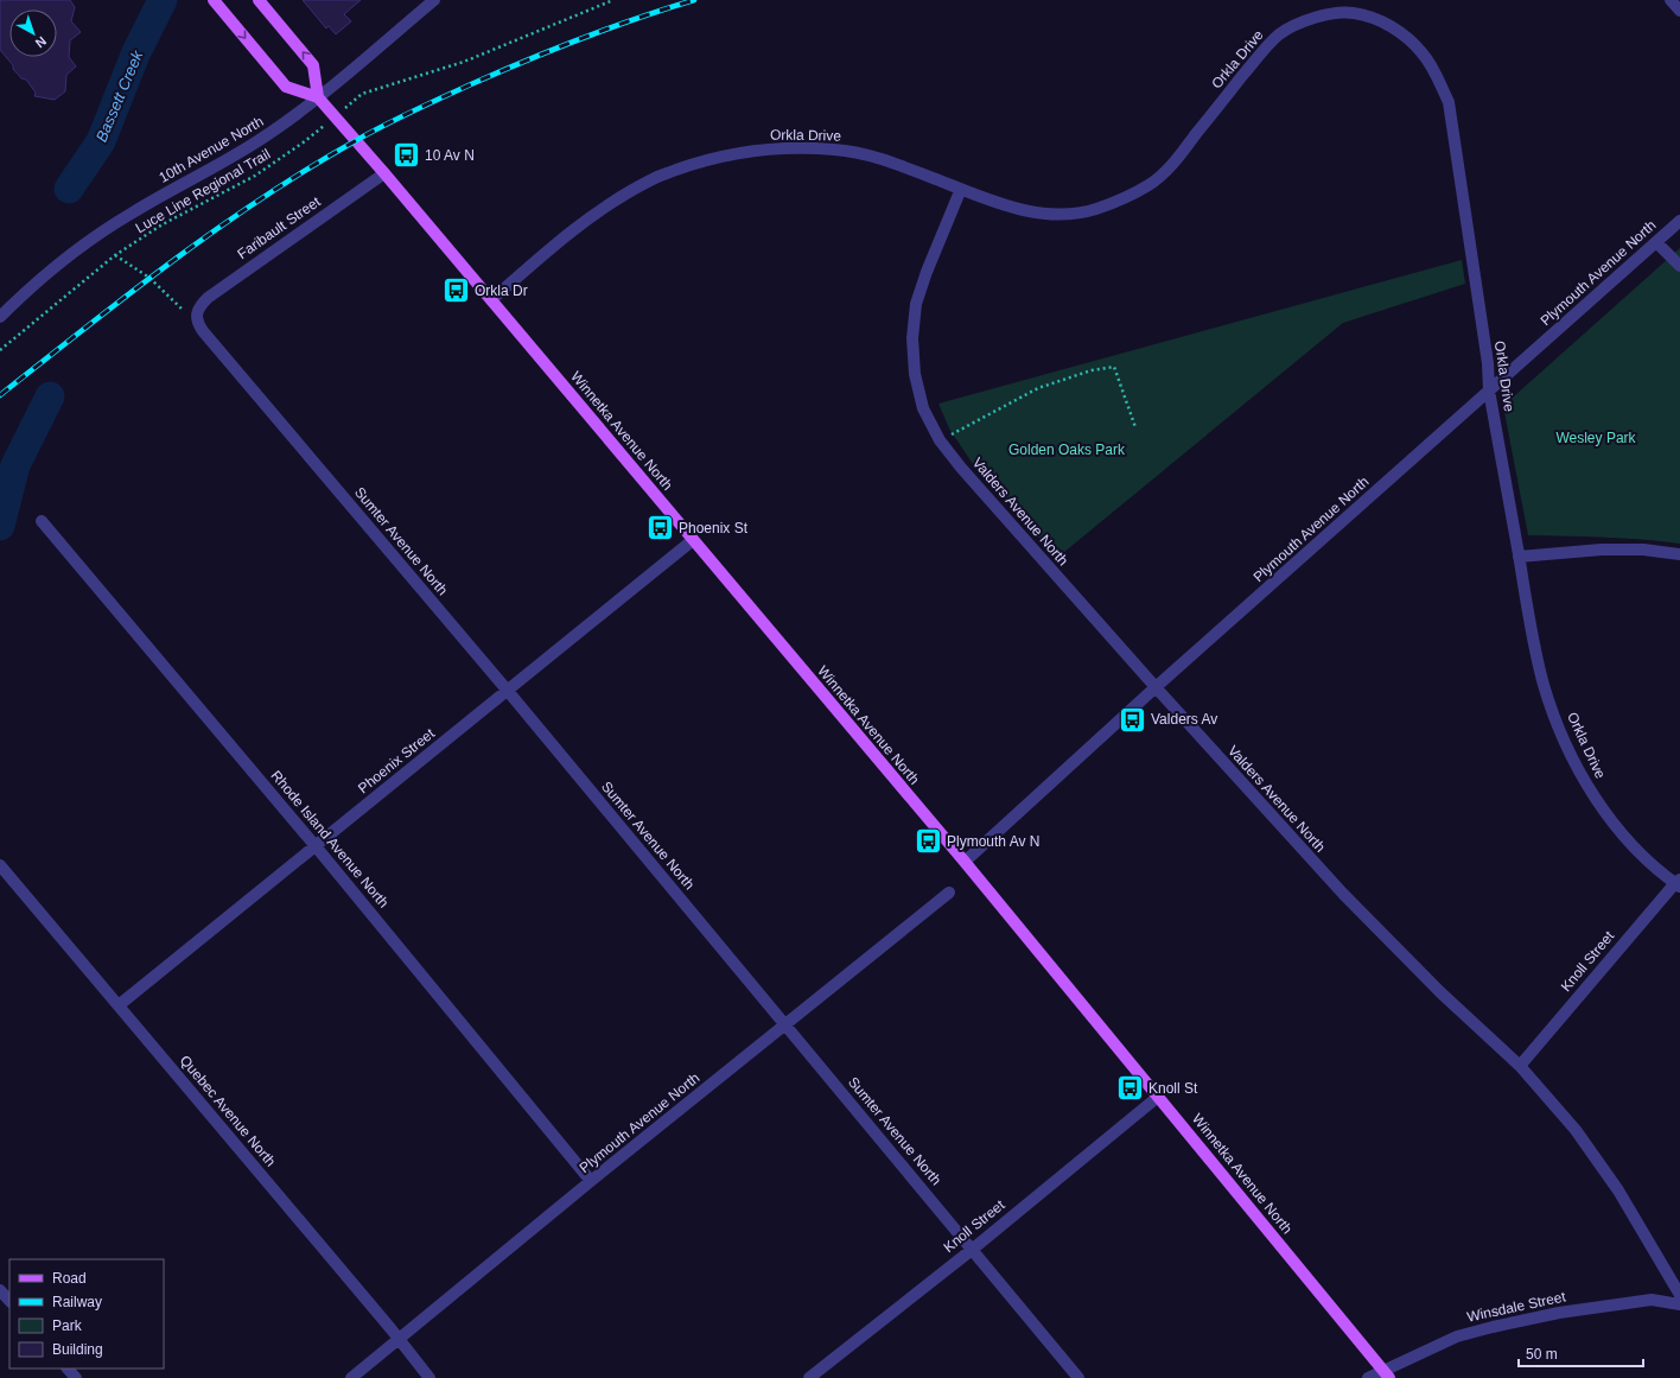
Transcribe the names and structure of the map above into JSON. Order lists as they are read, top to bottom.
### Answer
{
  "streets": {
    "main road": ["Winnetka Avenue North"],
    "street": [
      "Orkla Drive",
      "10th Avenue North",
      "Faribault Street",
      "Plymouth Avenue North",
      "Valders Avenue North",
      "Sumter Avenue North",
      "Phoenix Street",
      "Rhode Island Avenue North",
      "Knoll Street",
      "Quebec Avenue North",
      "Winsdale Street"
    ],
    "path": ["Luce Line Regional Trail"]
  },
  "crossings": [
    ["Orkla Drive", "Plymouth Avenue North"],
    ["Orkla Drive", "Winnetka Avenue North"],
    ["Orkla Drive", "Valders Avenue North"],
    ["Orkla Drive", "Knoll Street"],
    ["10th Avenue North", "Winnetka Avenue North"],
    ["Luce Line Regional Trail", "Winnetka Avenue North"],
    ["Faribault Street", "Winnetka Avenue North"],
    ["Faribault Street", "Sumter Avenue North"],
    ["Plymouth Avenue North", "Winnetka Avenue North"],
    ["Plymouth Avenue North", "Valders Avenue North"],
    ["Plymouth Avenue North", "Sumter Avenue North"],
    ["Plymouth Avenue North", "Rhode Island Avenue North"],
    ["Plymouth Avenue North", "Quebec Avenue North"],
    ["Winnetka Avenue North", "Phoenix Street"],
    ["Winnetka Avenue North", "Knoll Street"],
    ["Winnetka Avenue North", "Winsdale Street"],
    ["Valders Avenue North", "Knoll Street"],
    ["Sumter Avenue North", "Phoenix Street"],
    ["Sumter Avenue North", "Knoll Street"],
    ["Phoenix Street", "Rhode Island Avenue North"],
    ["Phoenix Street", "Quebec Avenue North"]
  ],
  "water": ["Bassett Creek"],
  "parks": ["Wesley Park", "Golden Oaks Park"],
  "places": {
    "bus stop": [
      "10 Av N",
      "Orkla Dr",
      "Phoenix St",
      "Valders Av",
      "Plymouth Av N",
      "Knoll St"
    ]
  },
  "legend": [
    "Road",
    "Railway",
    "Park",
    "Building"
  ],
  "scale_bar": "50 m",
  "north": "bottom right"
}
